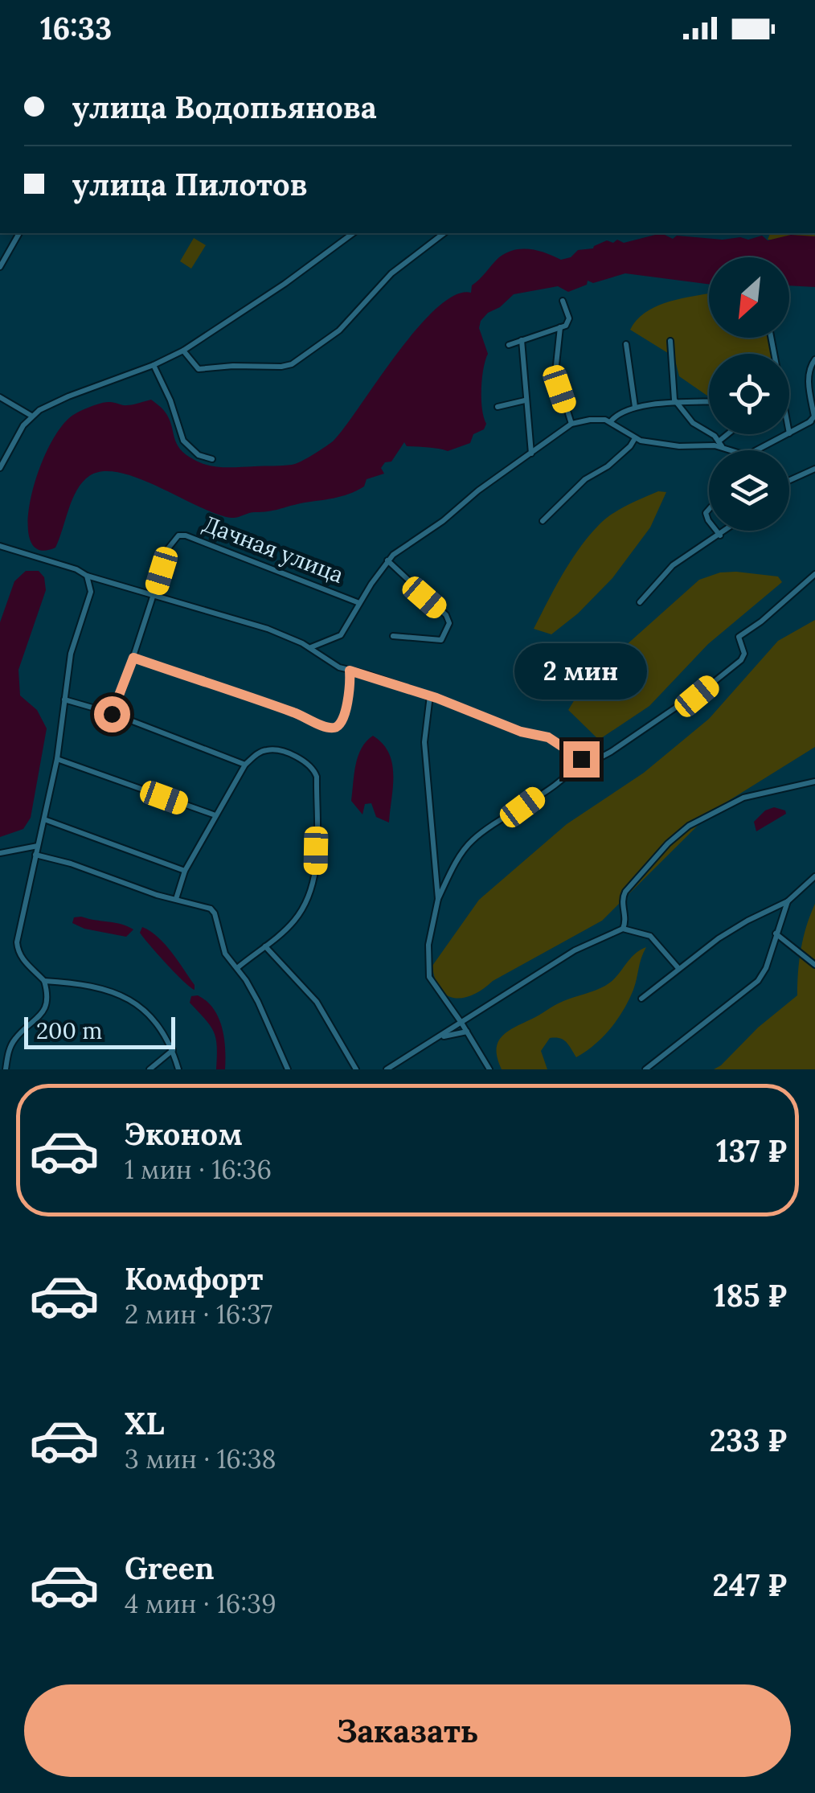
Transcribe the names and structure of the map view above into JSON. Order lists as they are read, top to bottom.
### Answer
{
  "streets": {
    "street": ["Дачная улица"]
  },
  "scale_bar": "200 m",
  "north": "bottom left",
  "page": {
    "status": "16:33",
    "banner": ["улица Водопьянова", "улица Пилотов"],
    "bubble": "2 мин",
    "scale": "200 m",
    "list": [
      {
        "name": "Эконом",
        "note": "1 мин · 16:36",
        "value": "137 ₽"
      },
      {
        "name": "Комфорт",
        "note": "2 мин · 16:37",
        "value": "185 ₽"
      },
      {
        "name": "XL",
        "note": "3 мин · 16:38",
        "value": "233 ₽"
      },
      {
        "name": "Green",
        "note": "4 мин · 16:39",
        "value": "247 ₽"
      }
    ],
    "buttons": "Заказать"
  }
}
